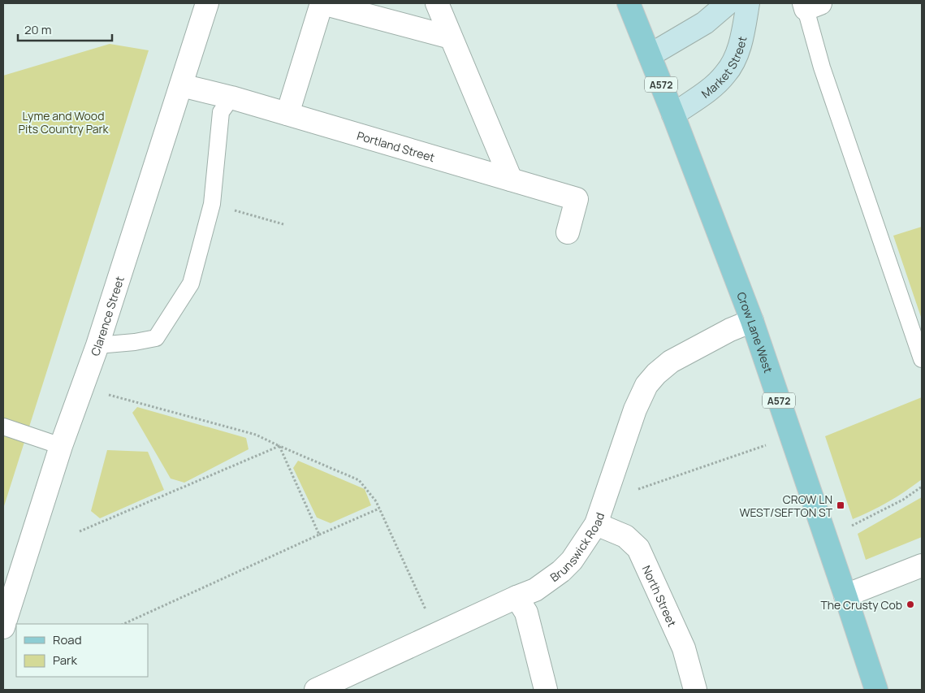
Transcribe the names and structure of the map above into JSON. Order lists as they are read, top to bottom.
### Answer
{
  "streets": {
    "main road": ["A572", "Crow Lane West"],
    "street": [
      "Market Street",
      "Portland Street",
      "Clarence Street",
      "Brunswick Road",
      "North Street"
    ]
  },
  "crossings": [
    ["Market Street", "Crow Lane West"],
    ["Portland Street", "Clarence Street"],
    ["Crow Lane West", "Brunswick Road"],
    ["Brunswick Road", "North Street"]
  ],
  "parks": ["Lyme and Wood Pits Country Park"],
  "places": {
    "transit": ["CROW LN WEST/SEFTON ST"],
    "other": ["The Crusty Cob"]
  },
  "legend": ["Road", "Park"],
  "scale_bar": "20 m"
}
